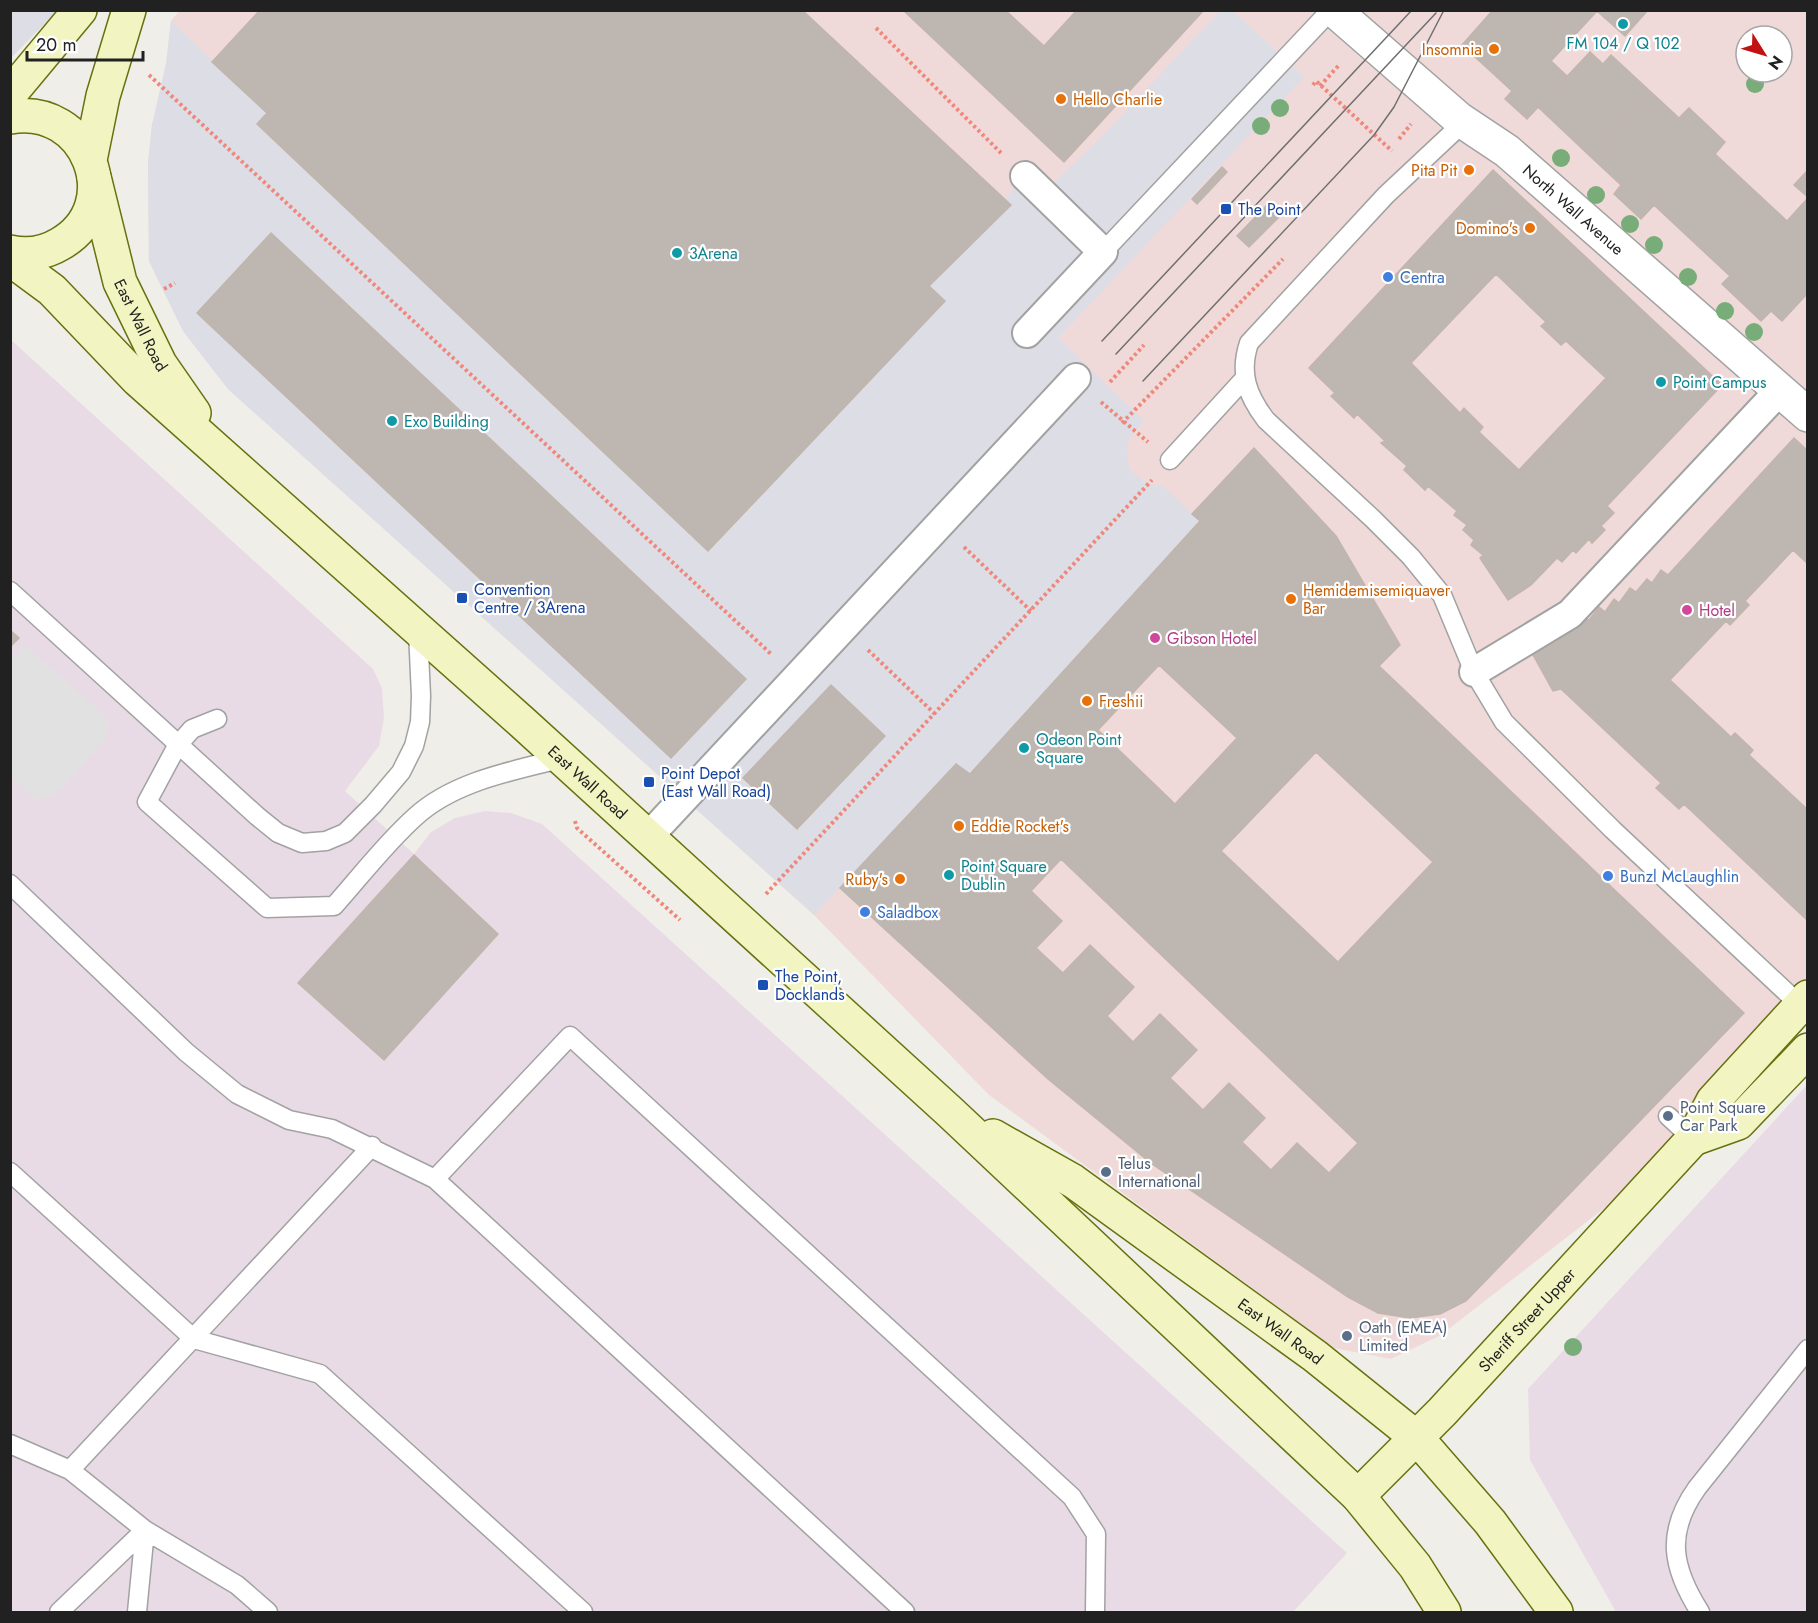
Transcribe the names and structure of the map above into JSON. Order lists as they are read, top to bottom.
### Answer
{
  "streets": {
    "main road": ["East Wall Road", "Sheriff Street Upper"],
    "street": ["North Wall Avenue"]
  },
  "crossings": [
    ["East Wall Road", "Sheriff Street Upper"]
  ],
  "places": {
    "other": [
      "FM 104 / Q 102",
      "Insomnia",
      "Hello Charlie",
      "Pita Pit",
      "Domino's",
      "3Arena",
      "Centra",
      "Point Campus",
      "Exo Building",
      "Hemidemisemiquaver Bar",
      "Hotel",
      "Gibson Hotel",
      "Freshii",
      "Odeon Point Square",
      "Eddie Rocket's",
      "Point Square Dublin",
      "Bunzl McLaughlin",
      "Ruby's",
      "Saladbox",
      "Point Square Car Park",
      "Telus International",
      "Oath (EMEA) Limited"
    ],
    "transit": [
      "The Point",
      "Convention Centre / 3Arena",
      "Point Depot (East Wall Road)",
      "The Point, Docklands"
    ]
  },
  "scale_bar": "20 m",
  "north": "bottom right"
}
